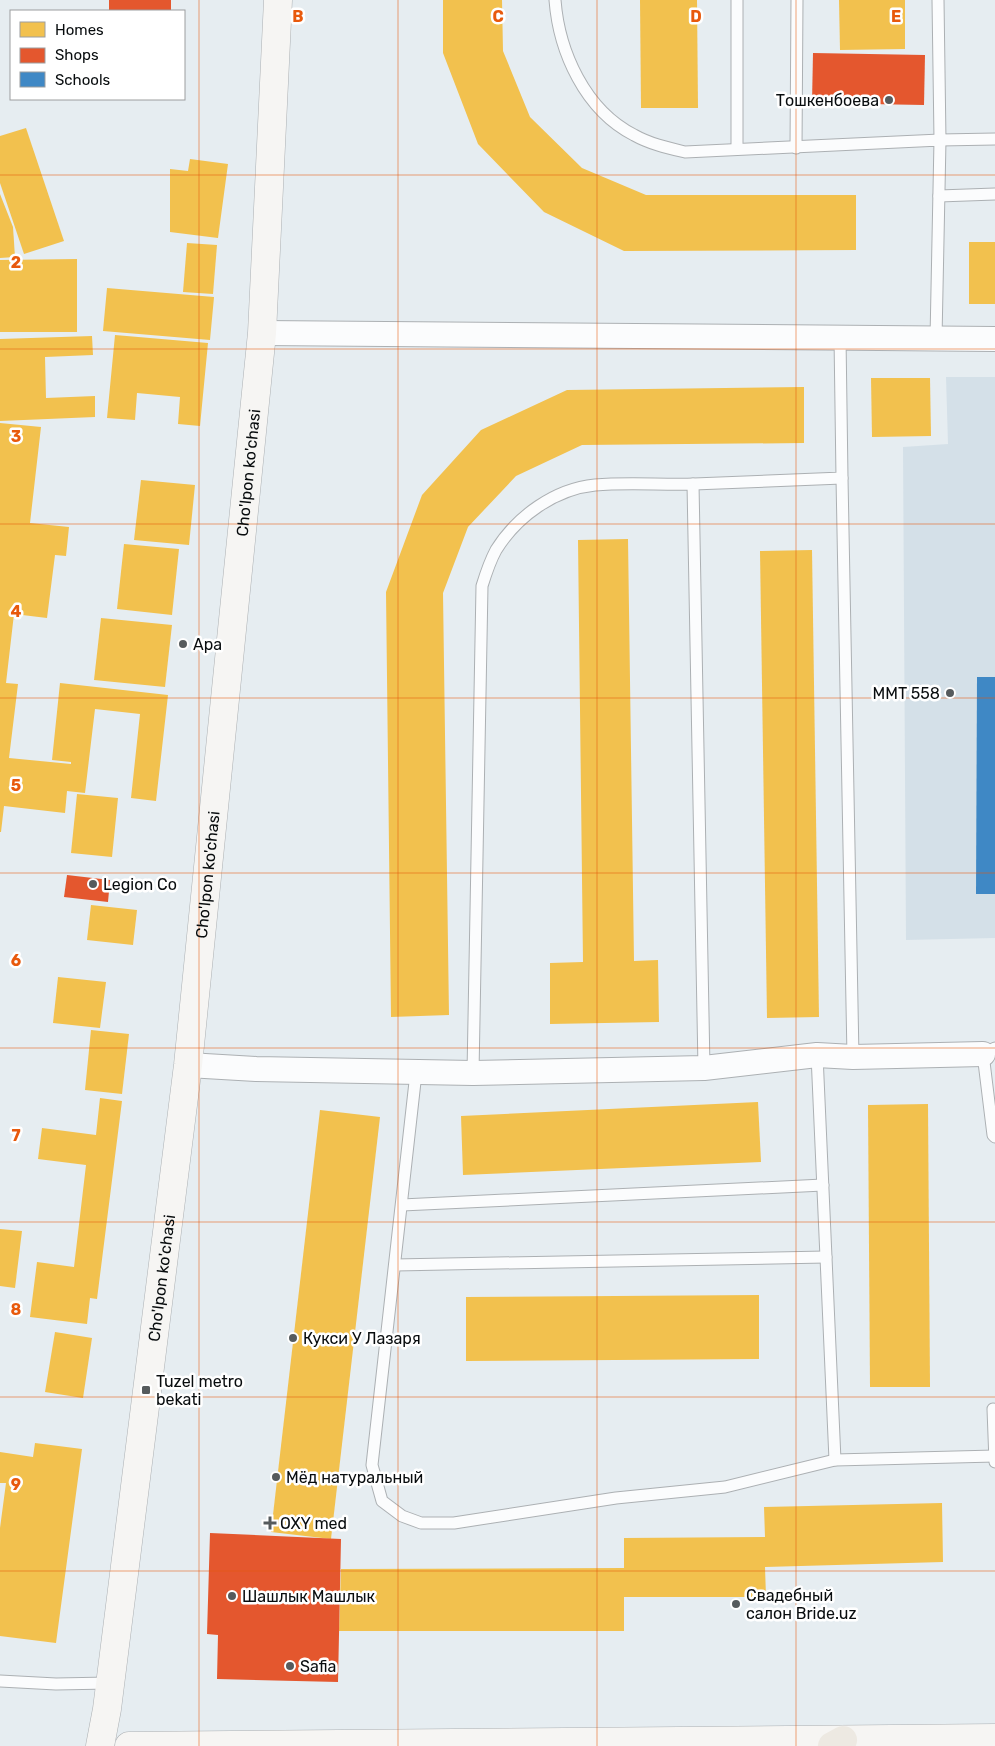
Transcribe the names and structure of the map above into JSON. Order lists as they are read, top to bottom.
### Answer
{
  "streets": {
    "main road": ["Cho'lpon ko'chasi"]
  },
  "places": {
    "other": [
      "Тошкенбоева",
      "Ара",
      "MMT 558",
      "Legion Co",
      "Кукси У Лазаря",
      "Мёд натуральный",
      "Шашлык Машлык",
      "Свадебный салон Bride.uz",
      "Safia"
    ],
    "transit": ["Tuzel metro bekati"],
    "health": ["OXY med"]
  },
  "legend": ["Homes", "Shops", "Schools"],
  "grid": {
    "columns": [
      "B",
      "C",
      "D",
      "E"
    ],
    "rows": [
      "2",
      "3",
      "4",
      "5",
      "6",
      "7",
      "8",
      "9"
    ]
  }
}
